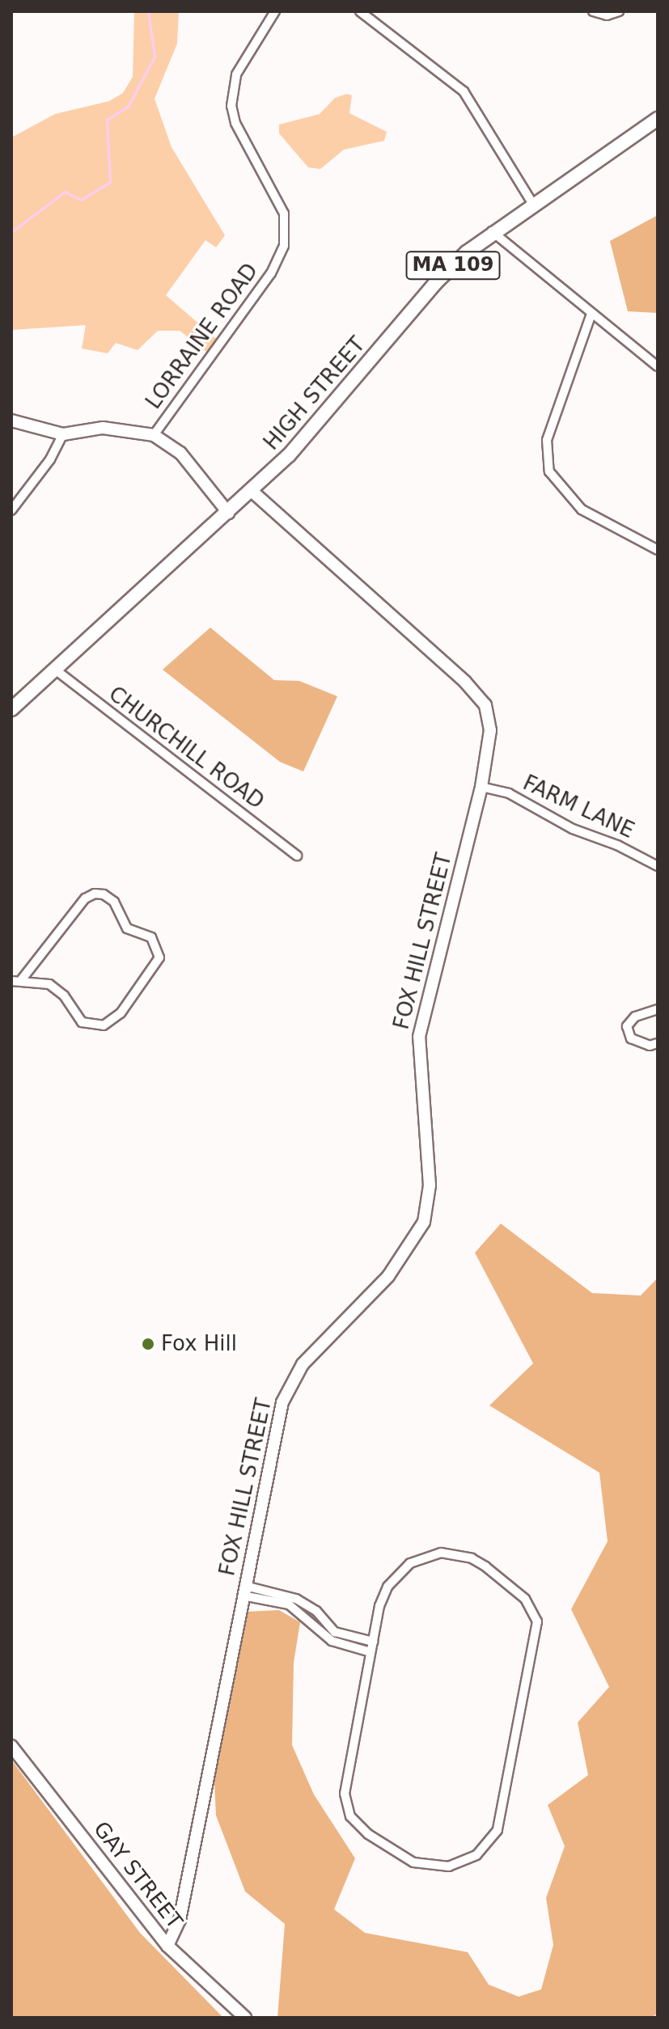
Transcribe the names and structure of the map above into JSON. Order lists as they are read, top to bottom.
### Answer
{
  "streets": {
    "main road": ["MA 109", "HIGH STREET"],
    "street": [
      "LORRAINE ROAD",
      "CHURCHILL ROAD",
      "FARM LANE",
      "FOX HILL STREET",
      "GAY STREET"
    ]
  },
  "crossings": [
    ["HIGH STREET", "CHURCHILL ROAD"],
    ["HIGH STREET", "FOX HILL STREET"],
    ["FARM LANE", "FOX HILL STREET"],
    ["FOX HILL STREET", "GAY STREET"]
  ],
  "places": ["Fox Hill"]
}
